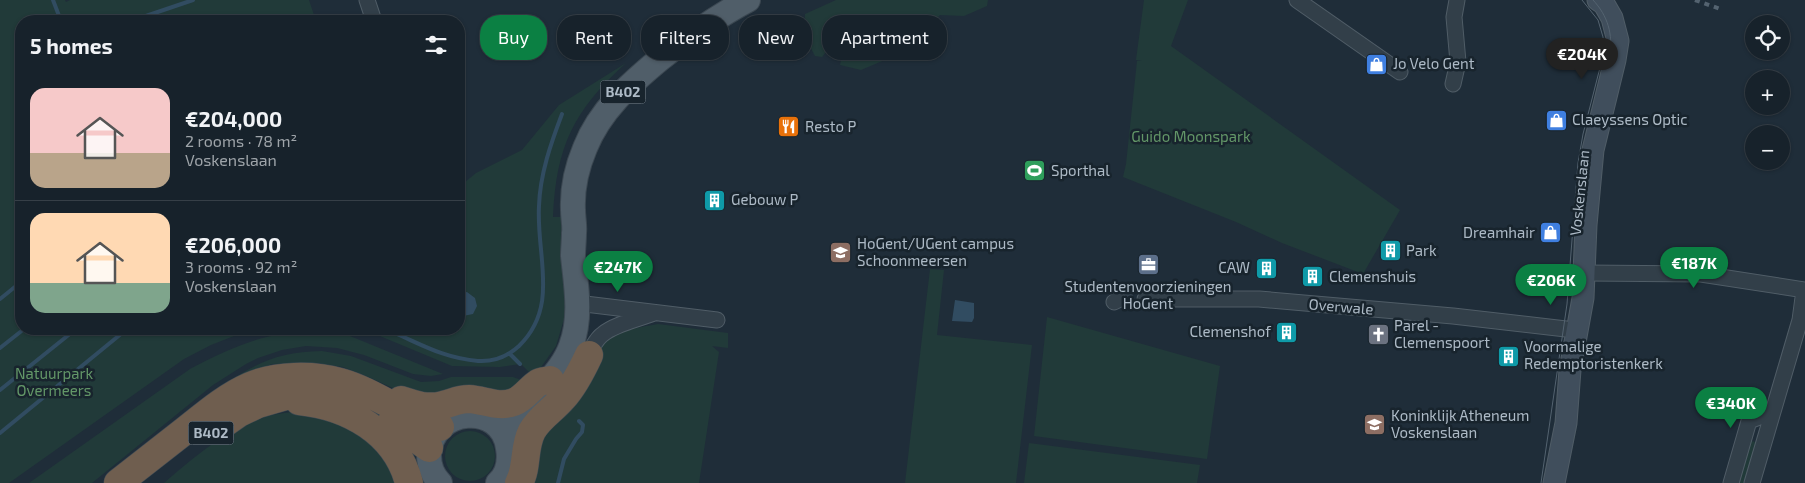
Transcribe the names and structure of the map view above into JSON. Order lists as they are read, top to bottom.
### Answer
{
  "streets": {
    "highway": ["B402"],
    "street": ["Voskenslaan", "Overwale"]
  },
  "crossings": [
    ["Voskenslaan", "Overwale"]
  ],
  "parks": ["Guido Moonspark", "Natuurpark Overmeers"],
  "places": {
    "shop": ["Jo Velo Gent", "Claeyssens Optic", "Dreamhair"],
    "restaurant": ["Resto P"],
    "sports": ["Sporthal"],
    "building": [
      "Gebouw P",
      "Park",
      "CAW",
      "Clemenshuis",
      "Clemenshof",
      "Voormalige Redemptoristenkerk"
    ],
    "school or university": ["HoGent/UGent campus Schoonmeersen", "Koninklijk Atheneum Voskenslaan"],
    "office": ["Studentenvoorzieningen HoGent"],
    "church": ["Parel - Clemenspoort"]
  },
  "page": {
    "map_buttons": ["+", "−"],
    "chip": [
      "Buy",
      "Rent",
      "Filters",
      "New",
      "Apartment"
    ],
    "heading": "5 homes",
    "price": [
      "€204K",
      "€187K",
      "€247K",
      "€206K",
      "€340K"
    ],
    "list": [
      {
        "name": "€204,000",
        "note": "2 rooms · 78 m² · Voskenslaan"
      },
      {
        "name": "€206,000",
        "note": "3 rooms · 92 m² · Voskenslaan"
      }
    ]
  }
}
